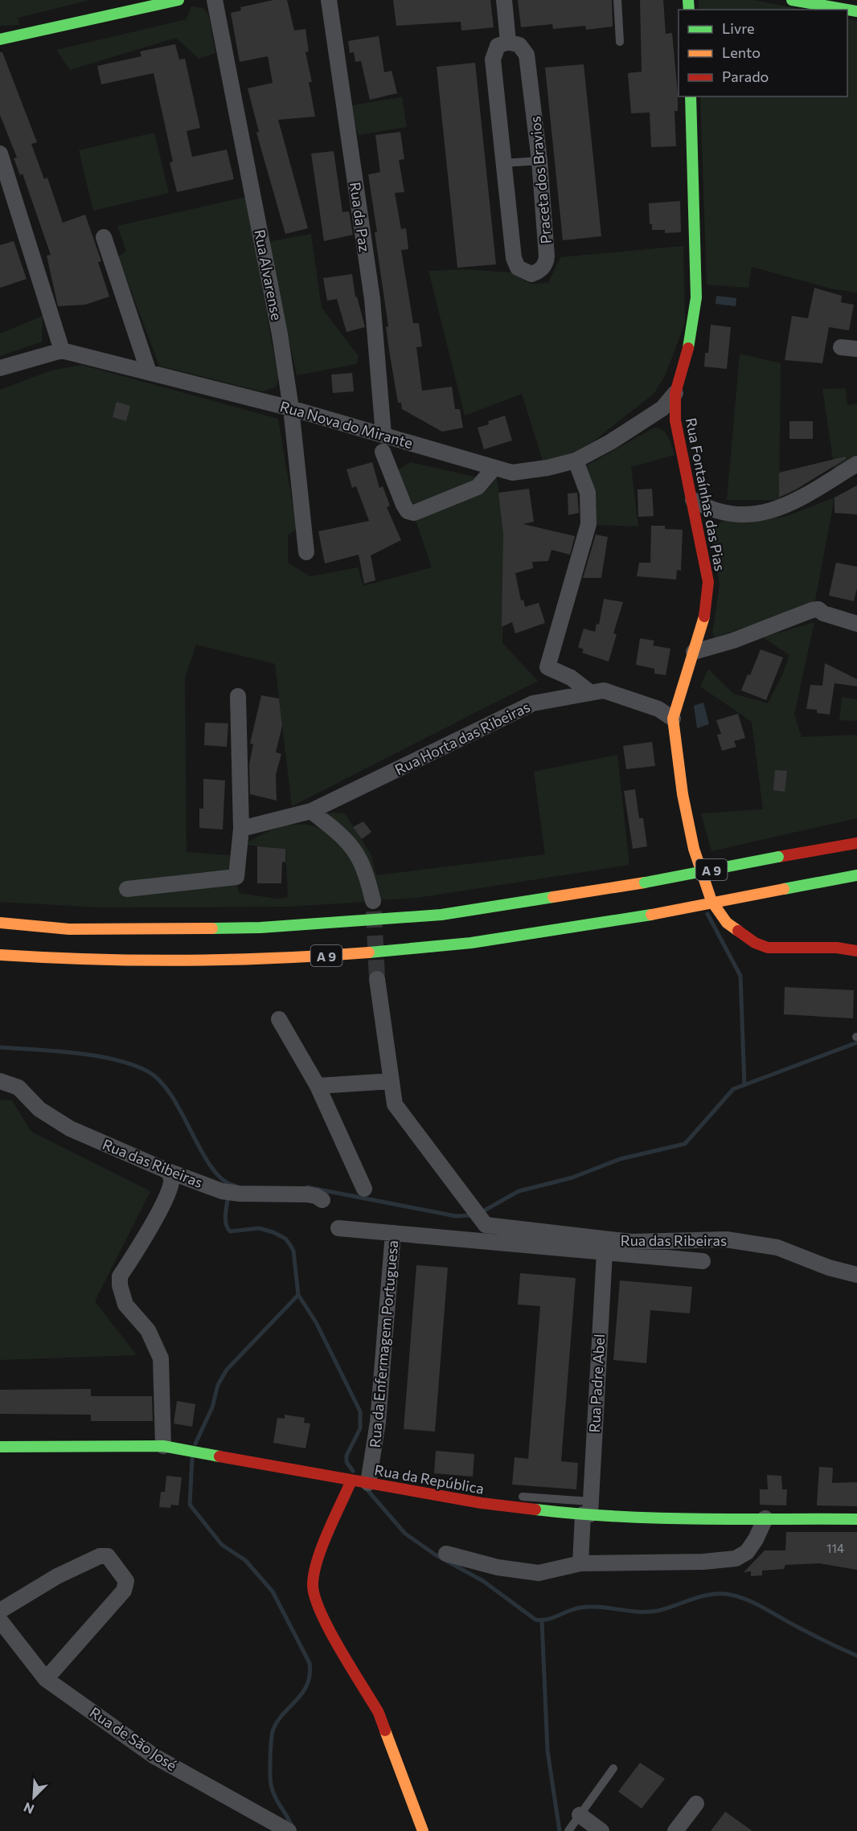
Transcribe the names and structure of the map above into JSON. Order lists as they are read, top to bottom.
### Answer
{
  "streets": {
    "main road": ["Rua Fontaínhas das Pias", "A 9", "Rua da República"],
    "street": [
      "Praceta dos Bravios",
      "Rua da Paz",
      "Rua Alvarense",
      "Rua Nova do Mirante",
      "Rua Horta das Ribeiras",
      "Rua das Ribeiras",
      "Rua da Enfermagem Portuguesa",
      "Rua Padre Abel",
      "Rua de São José"
    ]
  },
  "crossings": [
    ["Rua da Paz", "Rua Nova do Mirante"],
    ["Rua Alvarense", "Rua Nova do Mirante"],
    ["Rua Nova do Mirante", "Rua Fontaínhas das Pias"],
    ["Rua Fontaínhas das Pias", "Rua Horta das Ribeiras"],
    ["Rua da Enfermagem Portuguesa", "Rua da República"],
    ["Rua Padre Abel", "Rua da República"]
  ],
  "house_numbers": ["114"],
  "legend": ["Livre", "Lento", "Parado"],
  "north": "bottom left"
}
